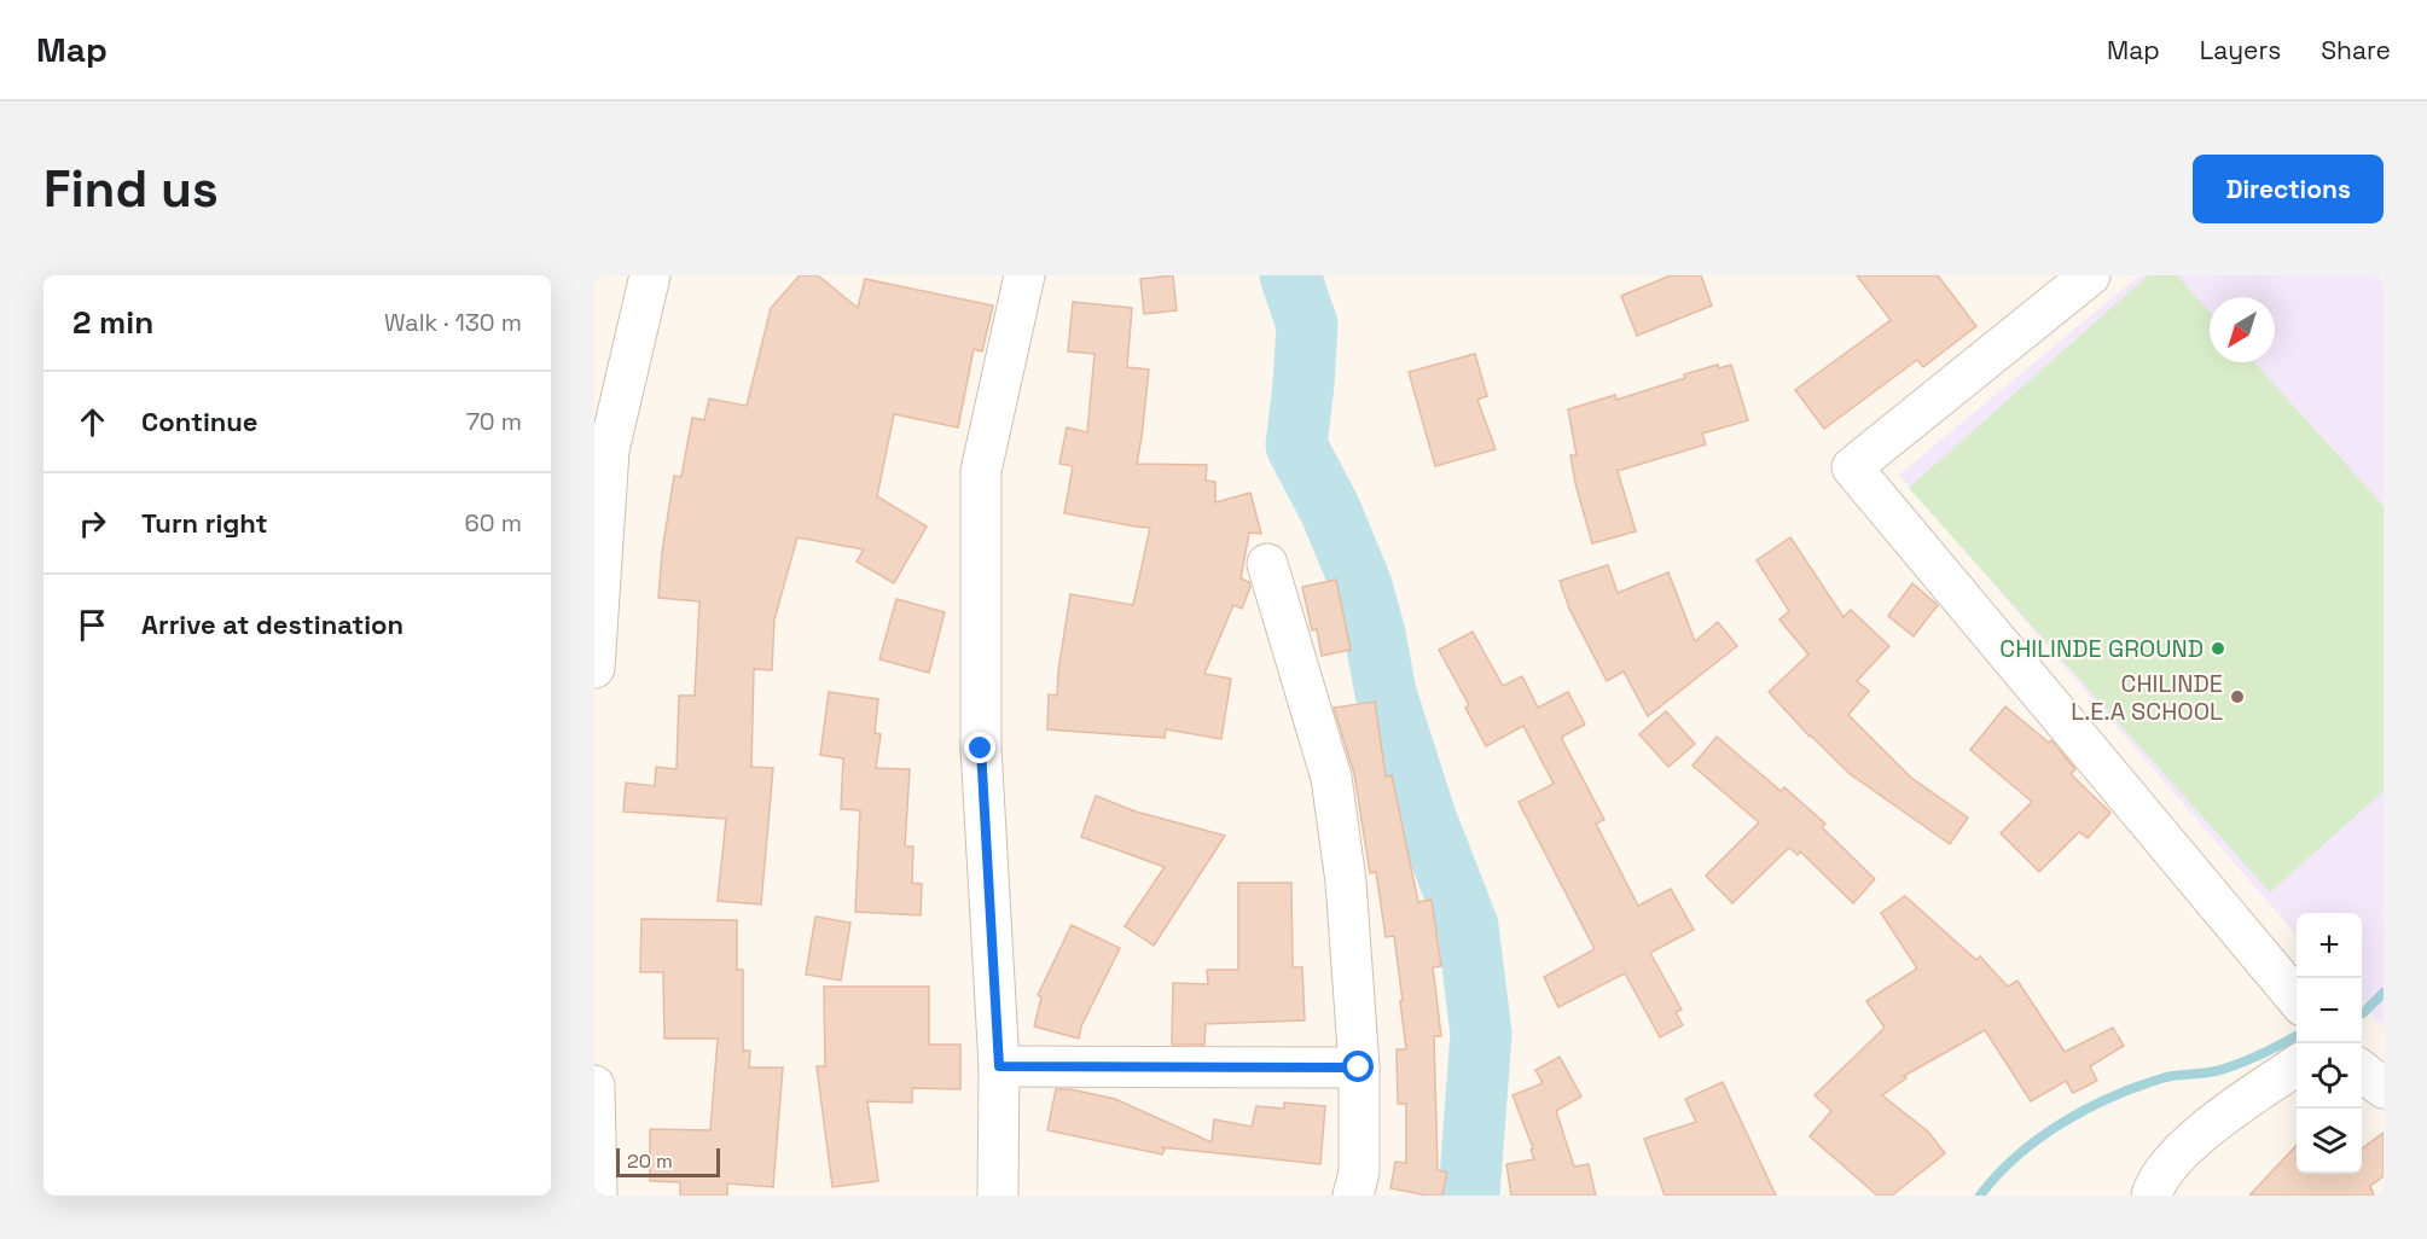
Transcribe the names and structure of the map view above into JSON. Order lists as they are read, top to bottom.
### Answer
{
  "places": ["CHILINDE GROUND", "CHILINDE L.E.A SCHOOL"],
  "scale_bar": "20 m",
  "north": "bottom left",
  "page": {
    "header": "Map",
    "nav": ["Map", "Layers", "Share"],
    "buttons": "Directions",
    "title": "Find us",
    "heading": ["2 min", "Walk · 130 m"],
    "list": [
      ["Continue", "70 m"],
      ["Turn right", "60 m"],
      "Arrive at destination"
    ],
    "map_buttons": ["+", "−"],
    "scale": "20 m"
  }
}
